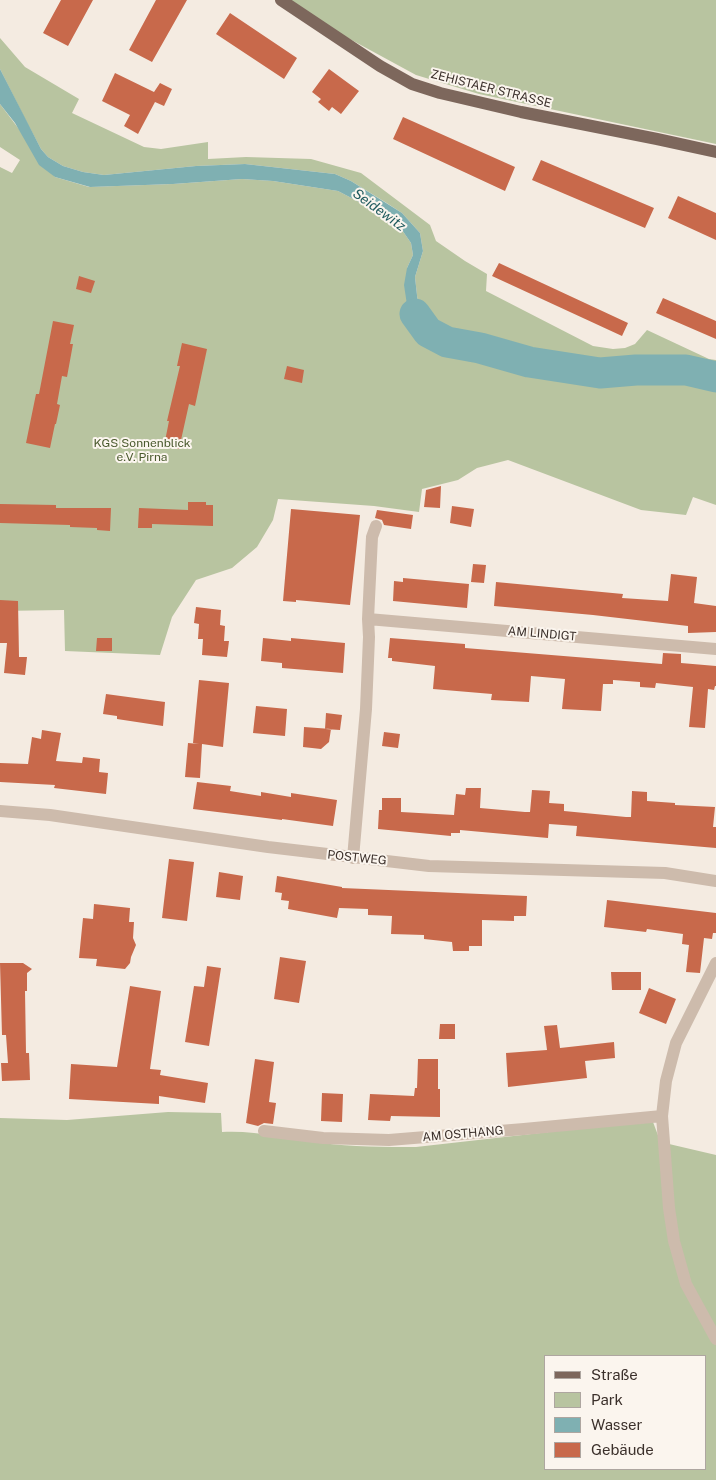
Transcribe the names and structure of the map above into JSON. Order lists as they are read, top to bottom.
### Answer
{
  "streets": {
    "main road": ["ZEHISTAER STRASSE"],
    "street": ["AM LINDIGT", "POSTWEG", "AM OSTHANG"]
  },
  "water": ["Seidewitz"],
  "parks": ["KGS Sonnenblick e.V. Pirna"],
  "legend": [
    "Straße",
    "Park",
    "Wasser",
    "Gebäude"
  ]
}
